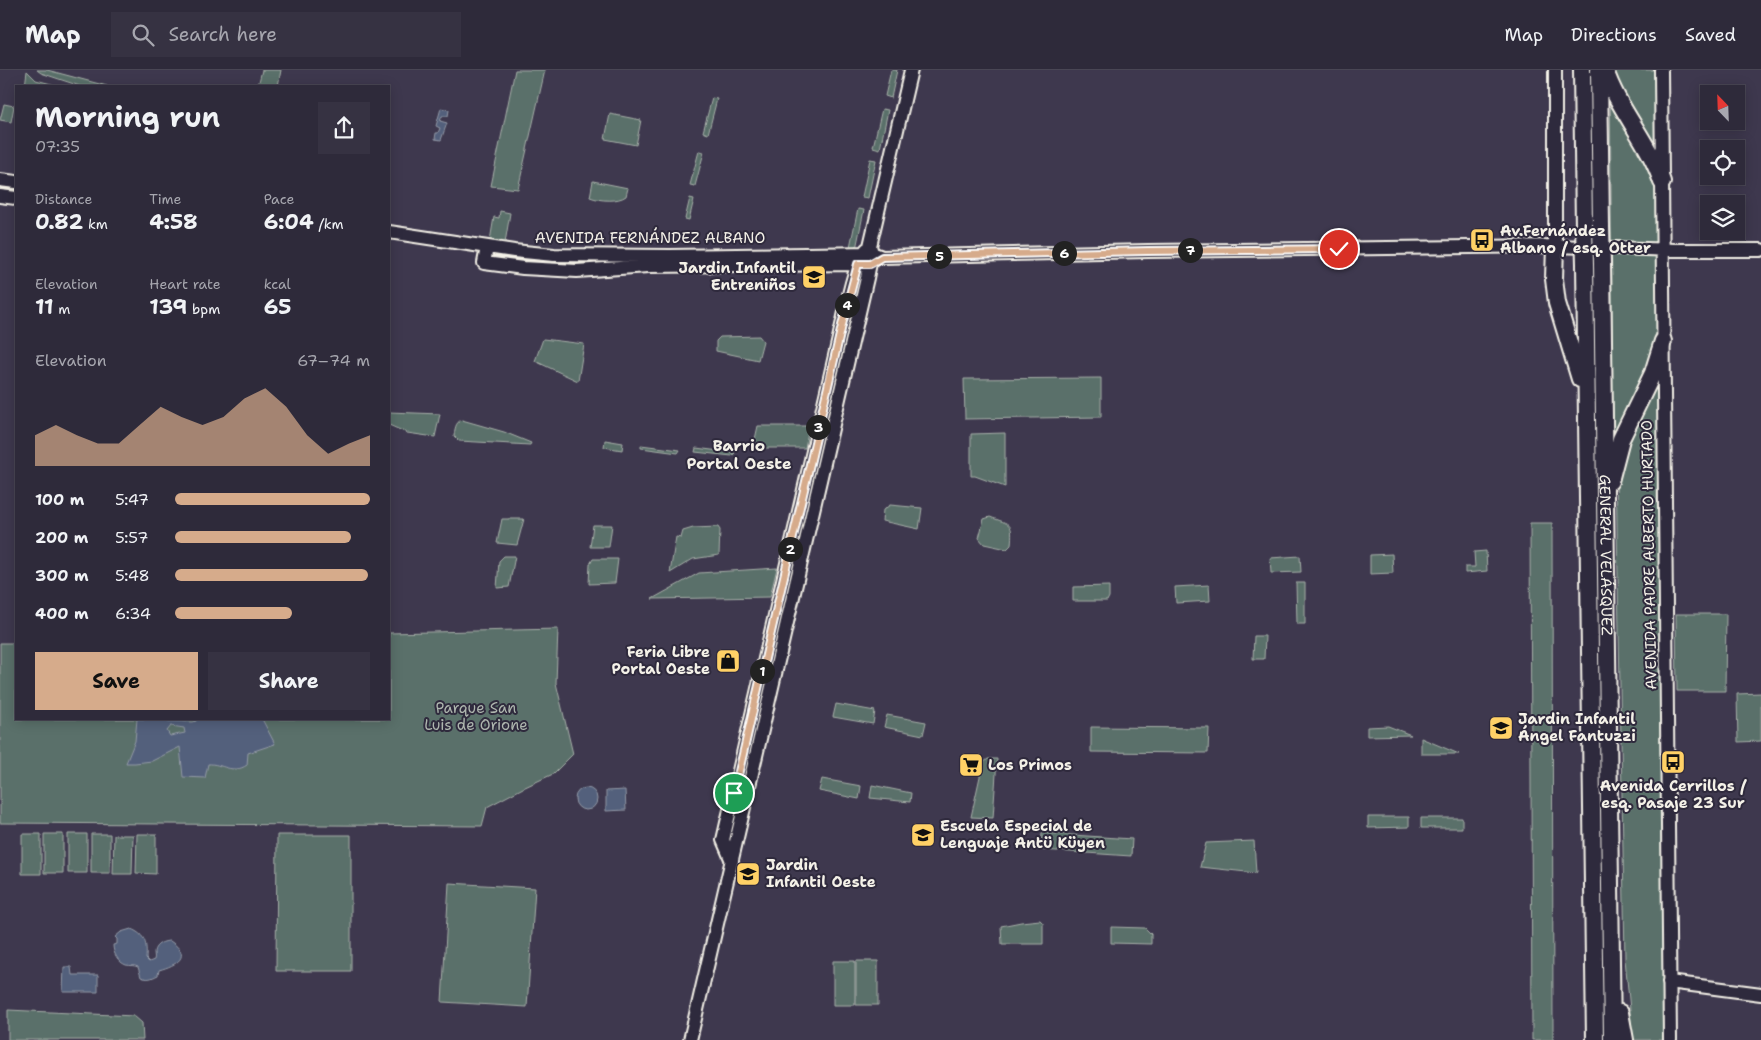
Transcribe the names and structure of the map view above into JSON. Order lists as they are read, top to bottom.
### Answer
{
  "streets": {
    "highway": ["GENERAL VELÁSQUEZ"],
    "street": ["AVENIDA FERNÁNDEZ ALBANO", "AVENIDA PADRE ALBERTO HURTADO"]
  },
  "crossings": [
    ["AVENIDA FERNÁNDEZ ALBANO", "AVENIDA PADRE ALBERTO HURTADO"]
  ],
  "districts": ["Barrio Portal Oeste"],
  "parks": ["Parque San Luis de Orione"],
  "places": {
    "bus stop": ["Av.Fernández Albano / esq. Otter", "Avenida Cerrillos / esq. Pasaje 23 Sur"],
    "school or university": [
      "Jardin Infantil Entreniños",
      "Jardin Infantil Ángel Fantuzzi",
      "Escuela Especial de Lenguaje Antü Küyen",
      "Jardin Infantil Oeste"
    ],
    "shop": ["Feria Libre Portal Oeste"],
    "supermarket": ["Los Primos"]
  },
  "north": "top left",
  "page": {
    "header": "Map",
    "search": "Search here",
    "nav": ["Map", "Directions", "Saved"],
    "heading": ["Morning run", "07:35"],
    "stats": [
      ["Distance", "0.82 km"],
      ["Time", "4:58"],
      ["Pace", "6:04 /km"],
      ["Elevation", "11 m"],
      ["Heart rate", "139 bpm"],
      ["kcal", "65"]
    ],
    "pins": [
      "7",
      "6",
      "5",
      "4",
      "3",
      "2",
      "1"
    ],
    "chart": ["Elevation", "67–74 m"],
    "list": [
      {
        "name": "100 m",
        "note": "5:47"
      },
      {
        "name": "200 m",
        "note": "5:57"
      },
      {
        "name": "300 m",
        "note": "5:48"
      },
      {
        "name": "400 m",
        "note": "6:34"
      }
    ],
    "buttons": ["Save", "Share"]
  }
}
